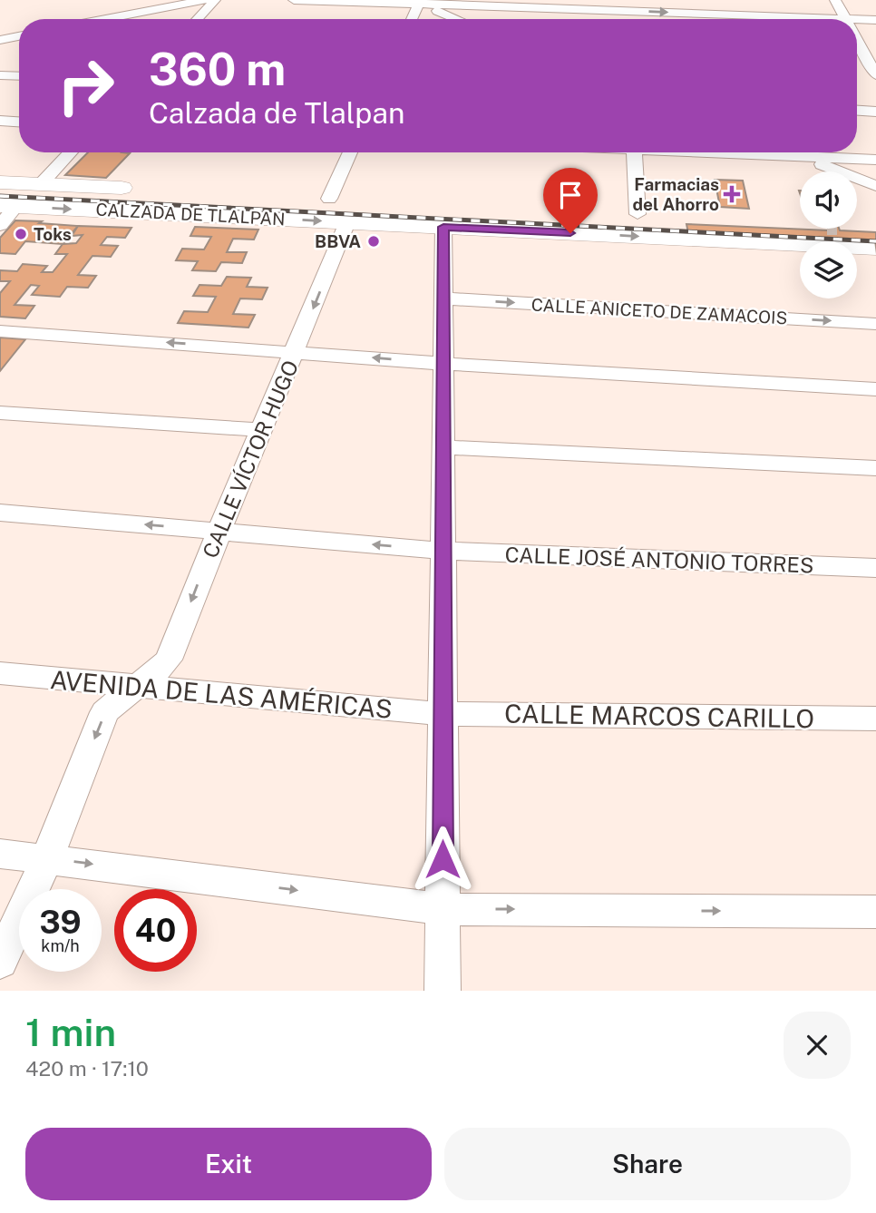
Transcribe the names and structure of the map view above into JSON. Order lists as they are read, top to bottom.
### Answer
{
  "streets": {
    "highway": ["CALZADA DE TLALPAN"],
    "street": [
      "CALLE ANICETO DE ZAMACOIS",
      "CALLE VÍCTOR HUGO",
      "CALLE JOSÉ ANTONIO TORRES",
      "AVENIDA DE LAS AMÉRICAS",
      "CALLE MARCOS CARILLO"
    ]
  },
  "crossings": [
    ["CALZADA DE TLALPAN", "CALLE VÍCTOR HUGO"],
    ["CALLE VÍCTOR HUGO", "AVENIDA DE LAS AMÉRICAS"],
    ["AVENIDA DE LAS AMÉRICAS", "CALLE MARCOS CARILLO"]
  ],
  "one_way": ["CALLE VÍCTOR HUGO"],
  "places": {
    "health": ["Farmacias del Ahorro"],
    "other": ["Toks", "BBVA"]
  },
  "page": {
    "turn": ["360 m", "Calzada de Tlalpan"],
    "speed": "39 km/h",
    "limit": "40",
    "heading": ["1 min", "420 m · 17:10"],
    "buttons": ["Exit", "Share"]
  }
}
